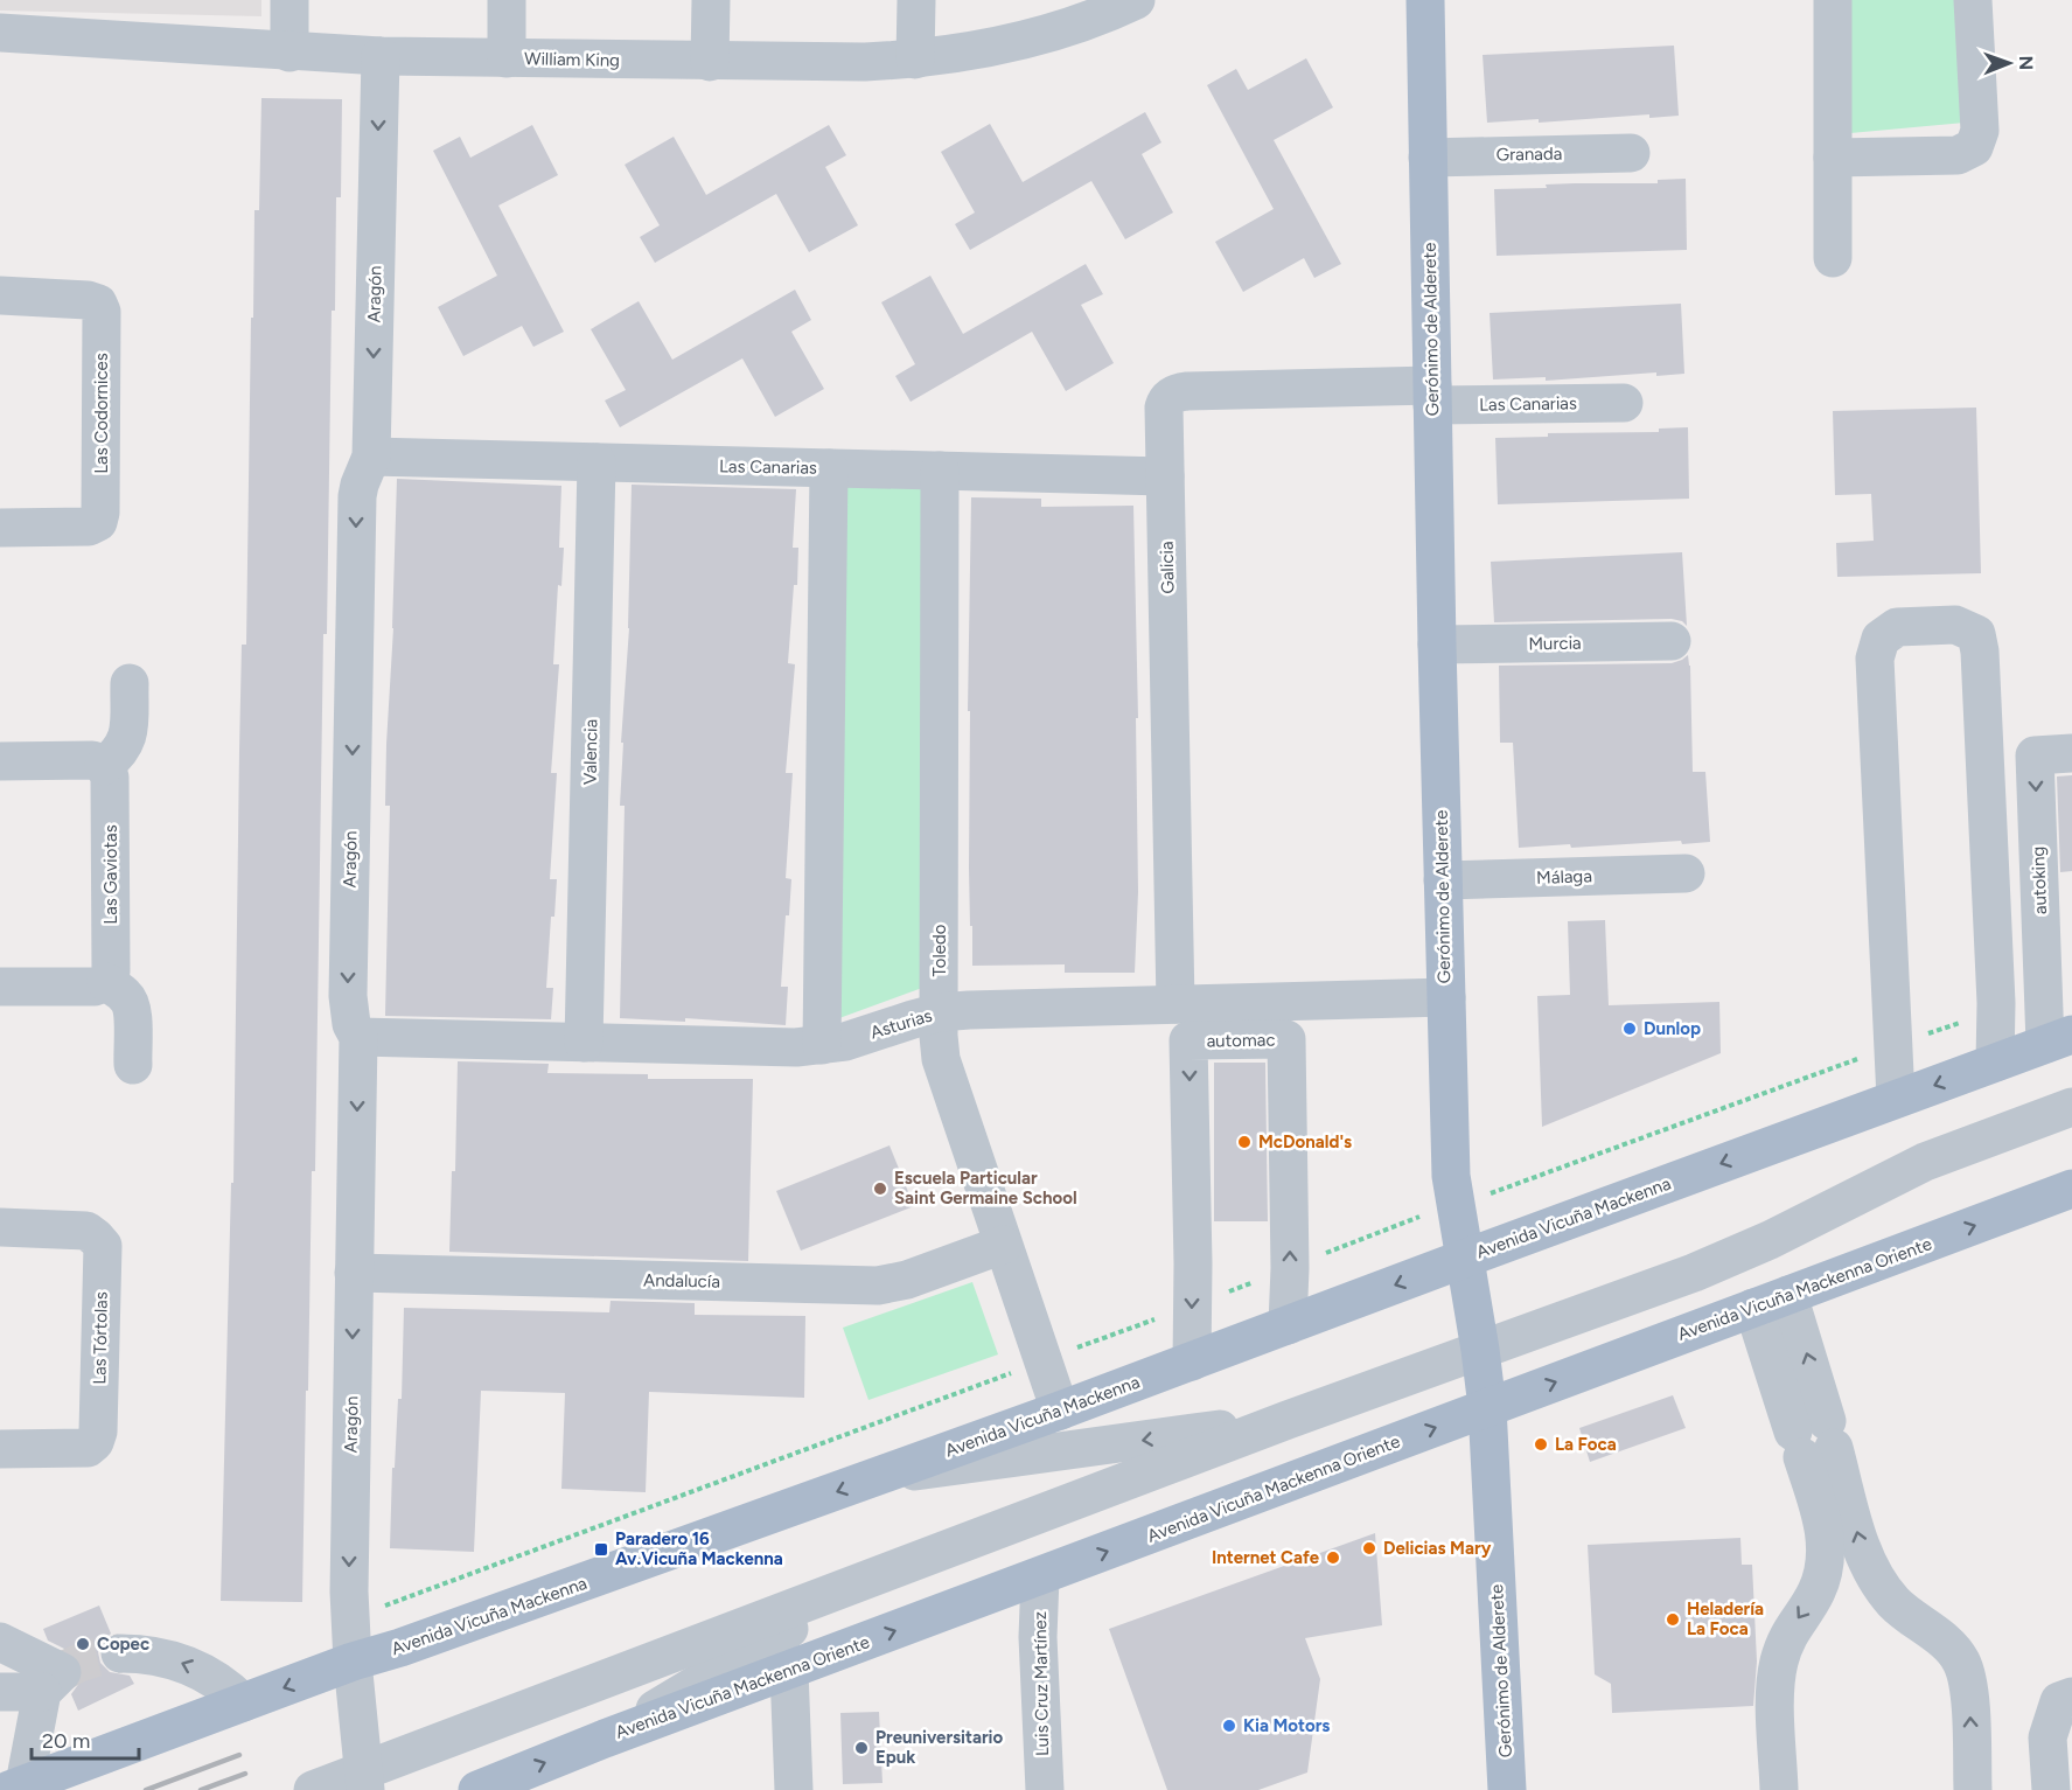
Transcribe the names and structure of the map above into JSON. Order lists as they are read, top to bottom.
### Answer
{
  "streets": {
    "main road": ["Gerónimo de Alderete", "Avenida Vicuña Mackenna", "Avenida Vicuña Mackenna Oriente"],
    "street": [
      "William King",
      "Granada",
      "Aragón",
      "Las Canarias",
      "Las Codornices",
      "Galicia",
      "Murcia",
      "Valencia",
      "Las Gaviotas",
      "Málaga",
      "autoking",
      "Toledo",
      "Asturias",
      "automac",
      "Andalucía",
      "Las Tórtolas",
      "Luis Cruz Martínez"
    ]
  },
  "crossings": [
    ["William King", "Aragón"],
    ["Granada", "Gerónimo de Alderete"],
    ["Aragón", "Las Canarias"],
    ["Aragón", "Asturias"],
    ["Aragón", "Avenida Vicuña Mackenna"],
    ["Aragón", "Andalucía"],
    ["Gerónimo de Alderete", "Las Canarias"],
    ["Gerónimo de Alderete", "Galicia"],
    ["Gerónimo de Alderete", "Murcia"],
    ["Gerónimo de Alderete", "Málaga"],
    ["Gerónimo de Alderete", "Asturias"],
    ["Gerónimo de Alderete", "Avenida Vicuña Mackenna"],
    ["Gerónimo de Alderete", "Avenida Vicuña Mackenna Oriente"],
    ["Las Canarias", "Galicia"],
    ["Las Canarias", "Valencia"],
    ["Las Canarias", "Toledo"],
    ["Galicia", "Asturias"],
    ["Valencia", "Asturias"],
    ["autoking", "Avenida Vicuña Mackenna"],
    ["Toledo", "Asturias"],
    ["Toledo", "Avenida Vicuña Mackenna"],
    ["Toledo", "Andalucía"],
    ["automac", "Avenida Vicuña Mackenna"],
    ["Avenida Vicuña Mackenna Oriente", "Luis Cruz Martínez"]
  ],
  "one_way": [
    "Aragón",
    "autoking",
    "Avenida Vicuña Mackenna",
    "Avenida Vicuña Mackenna Oriente"
  ],
  "places": {
    "other": [
      "Dunlop",
      "McDonald's",
      "Escuela Particular Saint Germaine School",
      "La Foca",
      "Delicias Mary",
      "Internet Cafe",
      "Heladería La Foca",
      "Copec",
      "Kia Motors",
      "Preuniversitario Epuk"
    ],
    "transit": ["Paradero 16 Av.Vicuña Mackenna"]
  },
  "scale_bar": "20 m",
  "north": "right"
}
